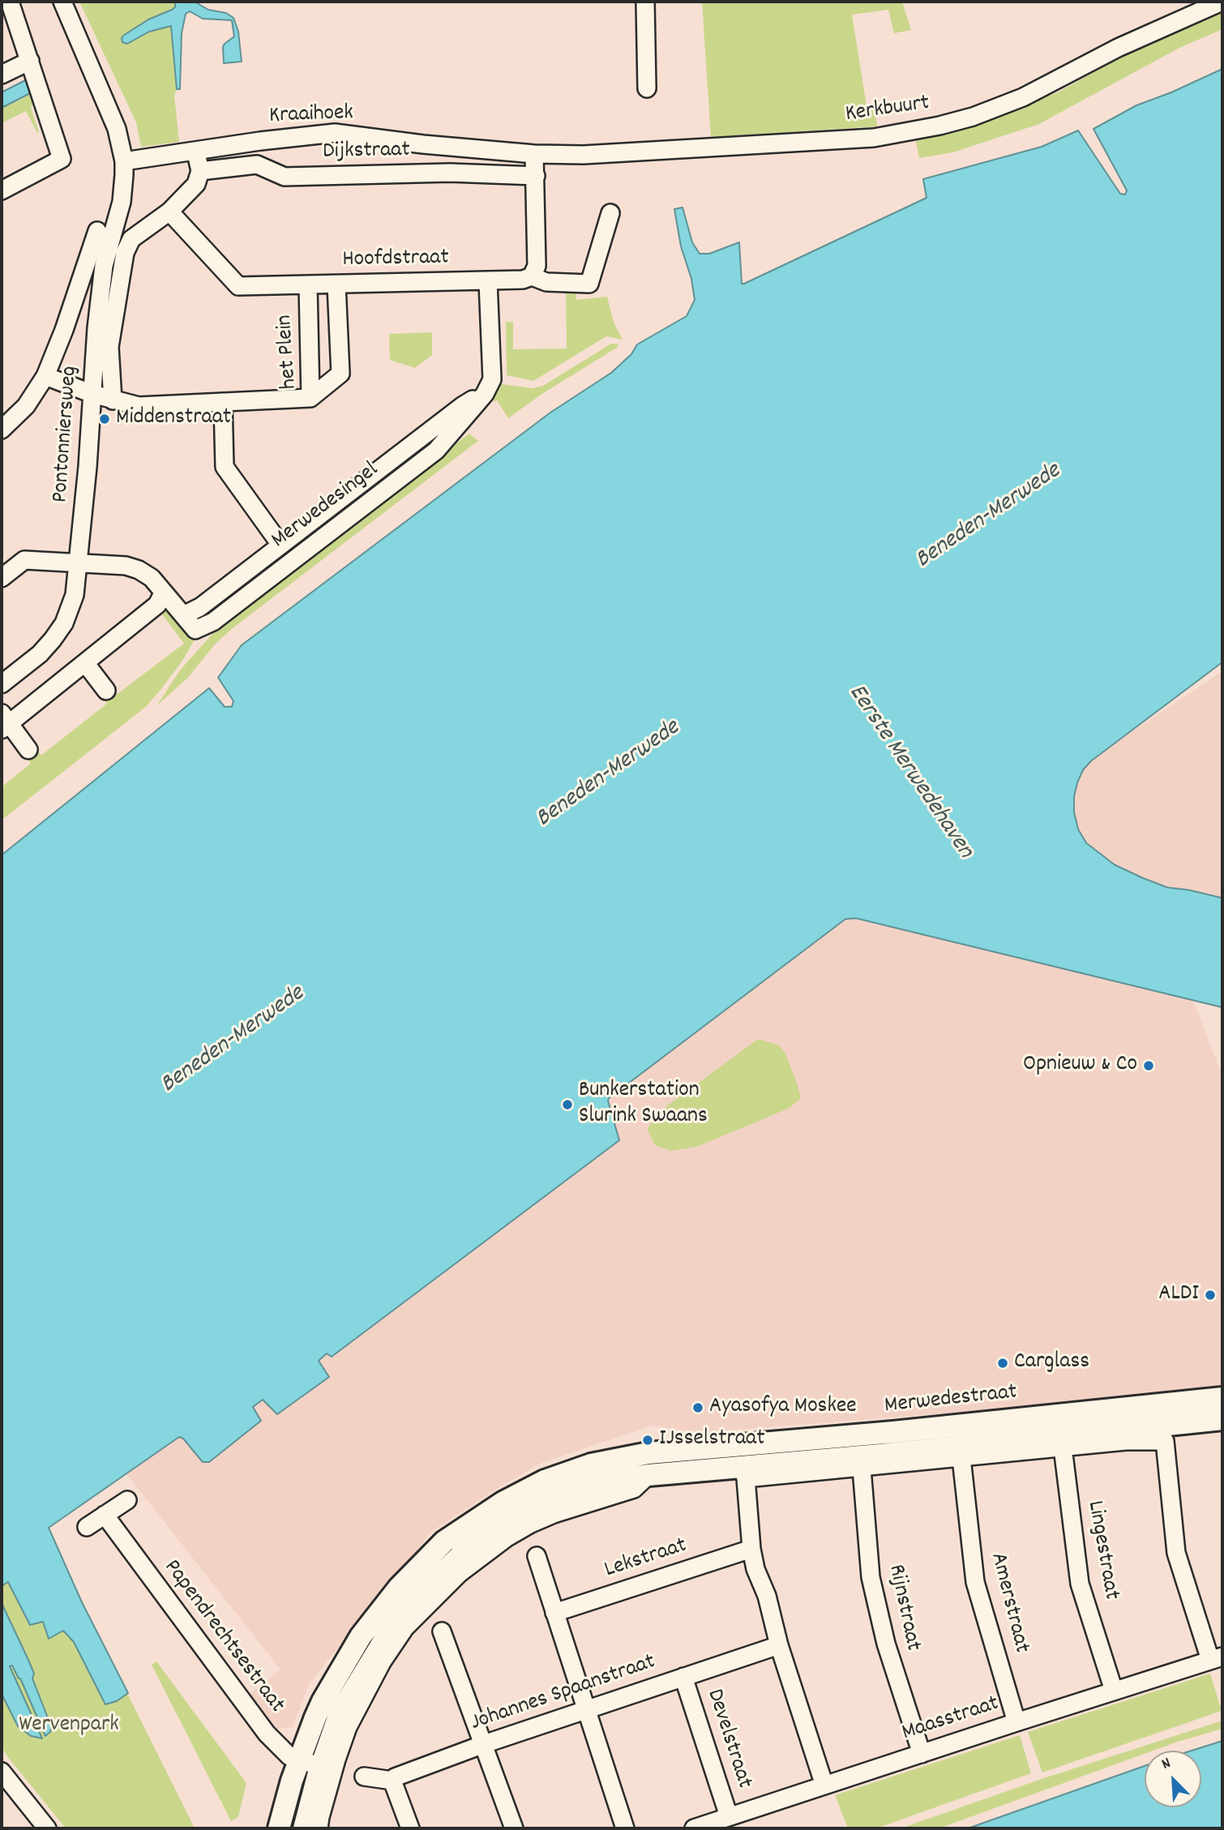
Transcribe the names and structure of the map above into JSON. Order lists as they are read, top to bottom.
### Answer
{
  "streets": {
    "main road": ["Merwedestraat"],
    "street": [
      "Kerkbuurt",
      "Kraaihoek",
      "Dijkstraat",
      "Hoofdstraat",
      "het Plein",
      "Pontonniersweg",
      "Merwedesingel",
      "Lingestraat",
      "Lekstraat",
      "Amerstraat",
      "Rijnstraat",
      "Papendrechtsestraat",
      "Johannes Spaanstraat",
      "Maasstraat",
      "Develstraat"
    ]
  },
  "crossings": [
    ["Kerkbuurt", "Kraaihoek"],
    ["Kraaihoek", "Pontonniersweg"],
    ["Hoofdstraat", "het Plein"],
    ["Hoofdstraat", "Merwedesingel"],
    ["Pontonniersweg", "Merwedesingel"],
    ["Merwedestraat", "Lingestraat"],
    ["Merwedestraat", "Amerstraat"],
    ["Merwedestraat", "Rijnstraat"],
    ["Merwedestraat", "Papendrechtsestraat"],
    ["Merwedestraat", "Maasstraat"],
    ["Lingestraat", "Maasstraat"],
    ["Amerstraat", "Maasstraat"],
    ["Rijnstraat", "Maasstraat"],
    ["Johannes Spaanstraat", "Develstraat"],
    ["Maasstraat", "Develstraat"]
  ],
  "water": ["Beneden-Merwede", "Eerste Merwedehaven"],
  "parks": ["Wervenpark"],
  "places": [
    "Middenstraat",
    "Opnieuw & Co",
    "Bunkerstation Slurink Swaans",
    "ALDI",
    "Carglass",
    "Ayasofya Moskee",
    "IJsselstraat"
  ],
  "north": "top left"
}
